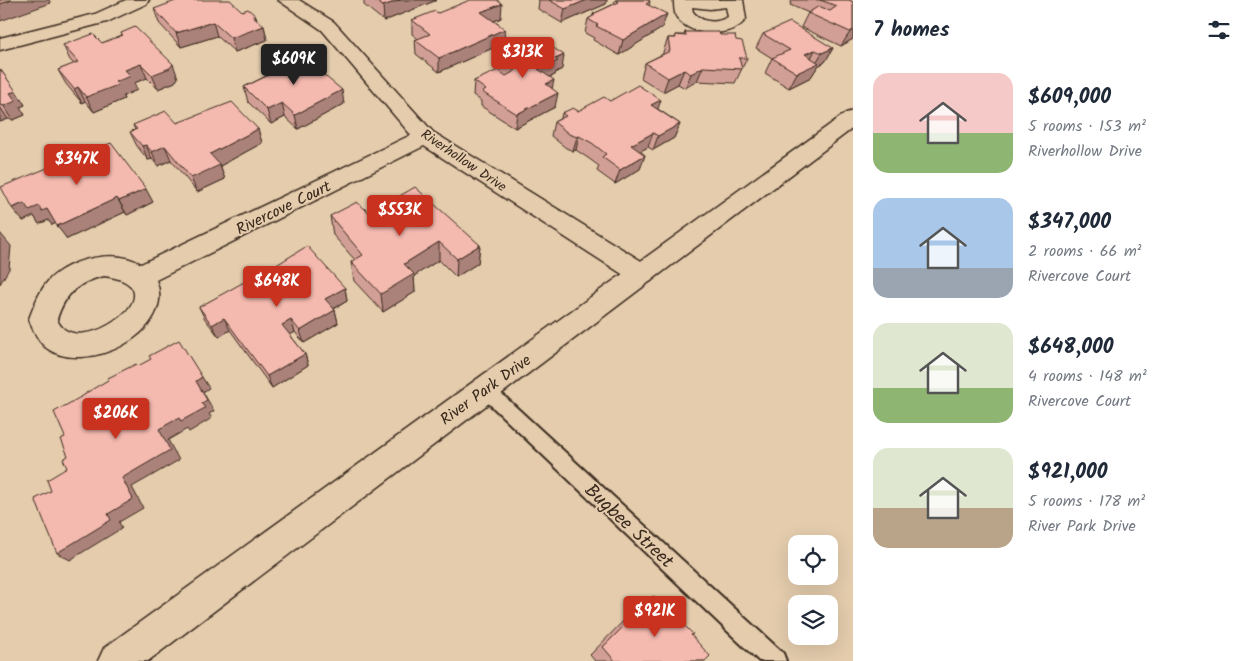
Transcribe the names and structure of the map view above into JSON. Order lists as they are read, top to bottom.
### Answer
{
  "streets": {
    "street": ["Riverhollow Drive", "Rivercove Court", "River Park Drive"],
    "lane": ["Bugbee Street"]
  },
  "crossings": [
    ["Riverhollow Drive", "Rivercove Court"],
    ["Riverhollow Drive", "River Park Drive"],
    ["River Park Drive", "Bugbee Street"]
  ],
  "page": {
    "heading": "7 homes",
    "price": [
      "$313K",
      "$609K",
      "$347K",
      "$553K",
      "$648K",
      "$206K",
      "$921K"
    ],
    "list": [
      {
        "name": "$609,000",
        "note": "5 rooms · 153 m² · Riverhollow Drive"
      },
      {
        "name": "$347,000",
        "note": "2 rooms · 66 m² · Rivercove Court"
      },
      {
        "name": "$648,000",
        "note": "4 rooms · 148 m² · Rivercove Court"
      },
      {
        "name": "$921,000",
        "note": "5 rooms · 178 m² · River Park Drive"
      }
    ]
  }
}
